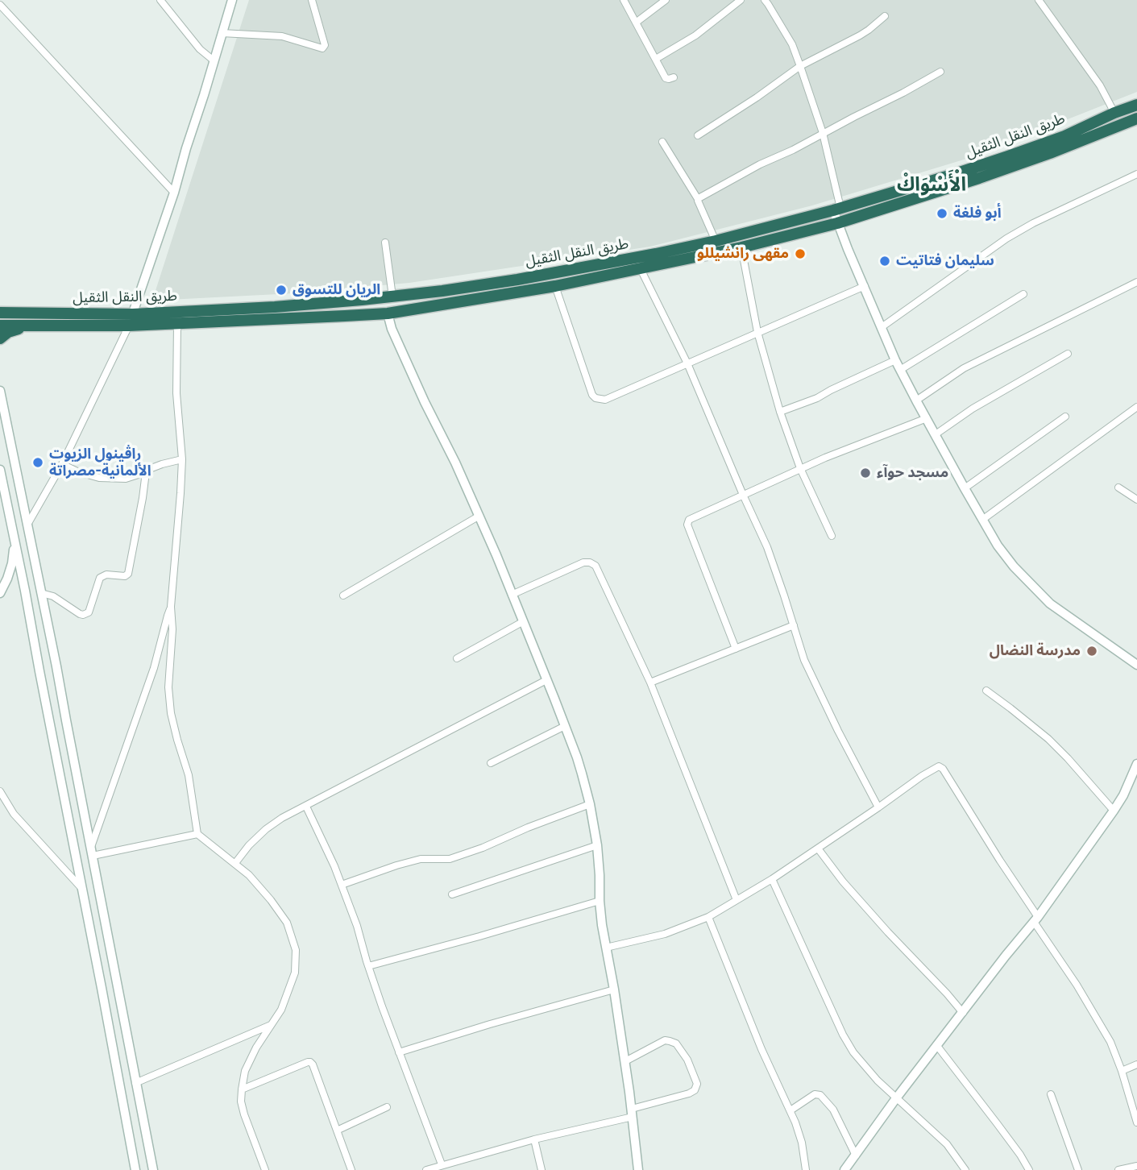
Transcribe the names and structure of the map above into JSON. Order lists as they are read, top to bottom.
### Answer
{
  "streets": {
    "highway": ["طريق النقل الثقيل"]
  },
  "districts": ["الْأَسْوَاكْ"],
  "places": [
    "أبو فلغة",
    "مقهى رانشيللو",
    "سليمان فتاتيت",
    "الريان للتسوق",
    "راڤينول الزيوت الألمانية-مصراتة",
    "مسجد حوآء",
    "مدرسة النضال"
  ]
}
